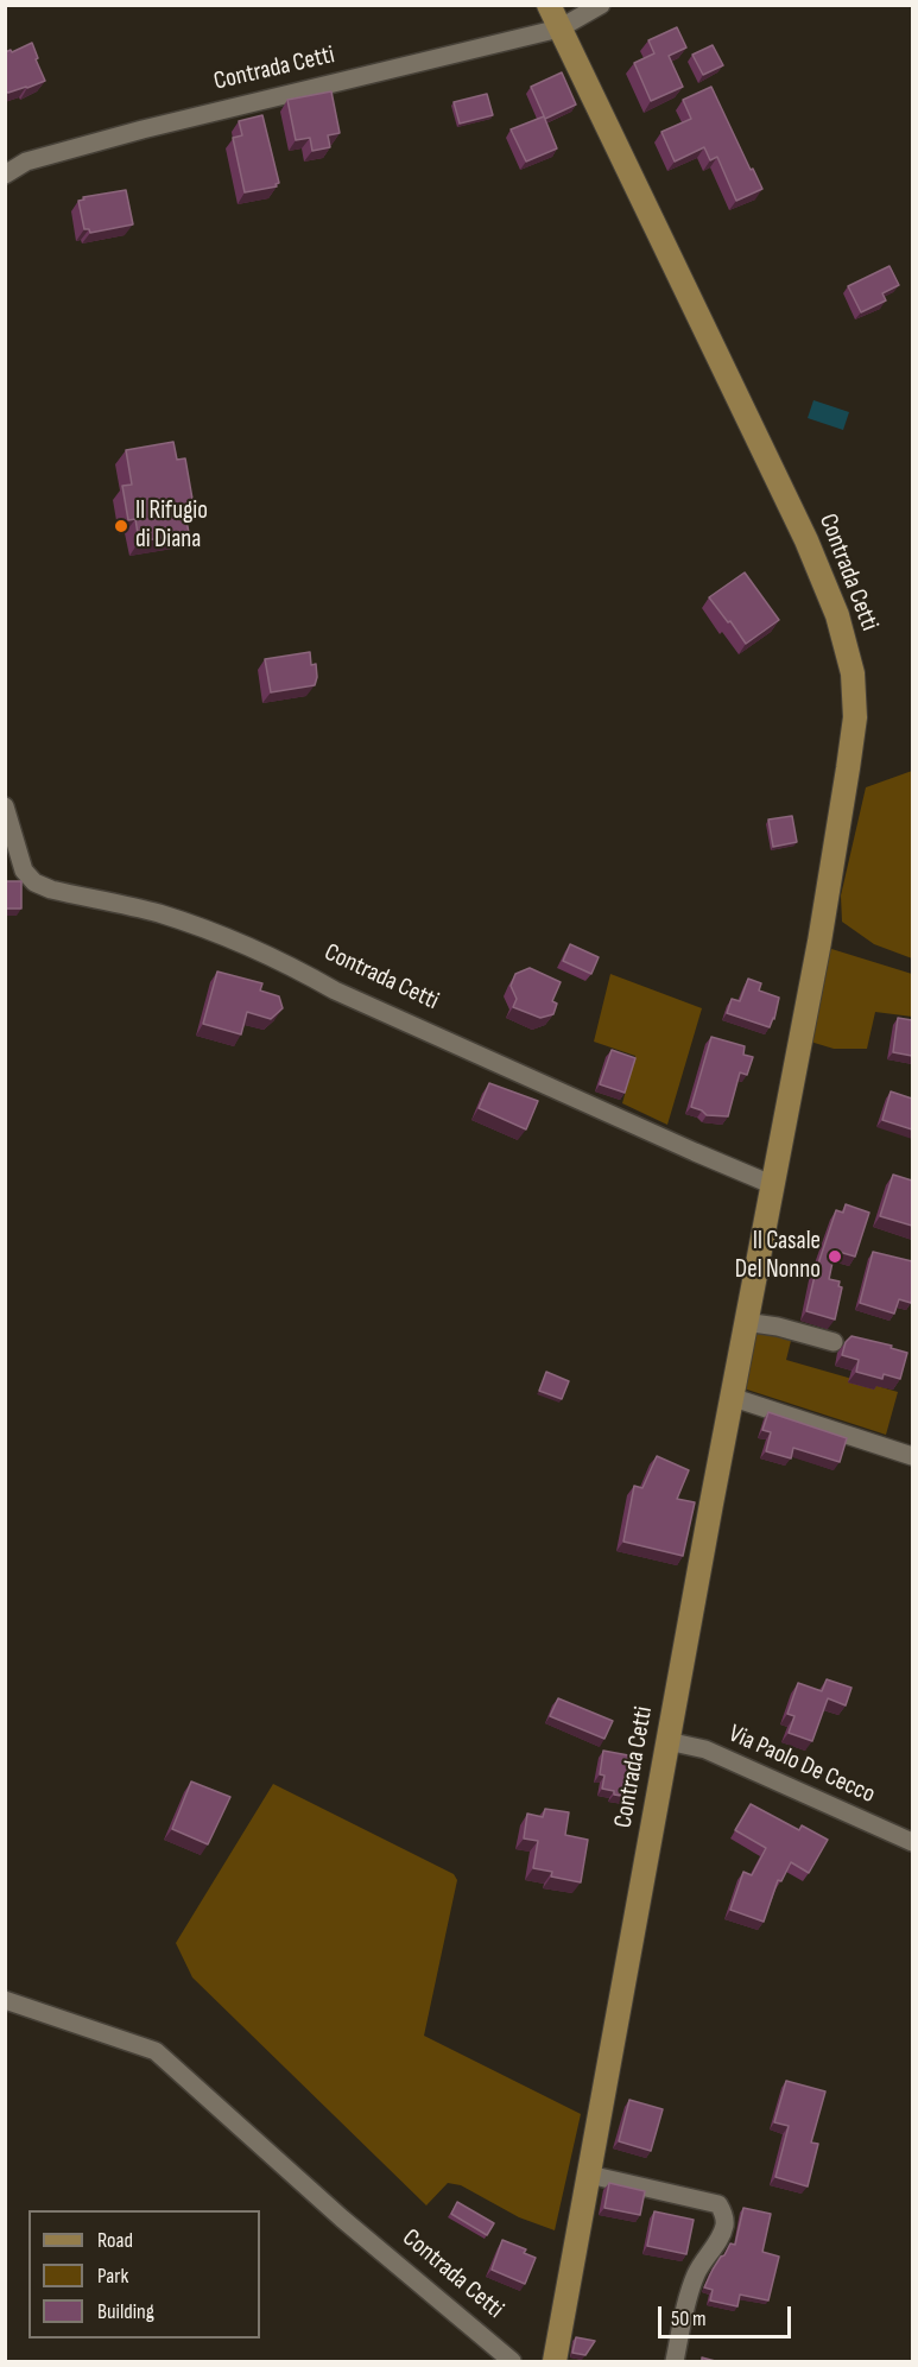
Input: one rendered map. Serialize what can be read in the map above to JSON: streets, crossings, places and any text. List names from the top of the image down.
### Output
{
  "streets": {
    "main road": ["Contrada Cetti"],
    "street": ["Via Paolo De Cecco"]
  },
  "crossings": [
    ["Contrada Cetti", "Via Paolo De Cecco"]
  ],
  "places": ["Il Rifugio di Diana", "Il Casale Del Nonno"],
  "legend": ["Road", "Park", "Building"],
  "scale_bar": "50 m"
}
